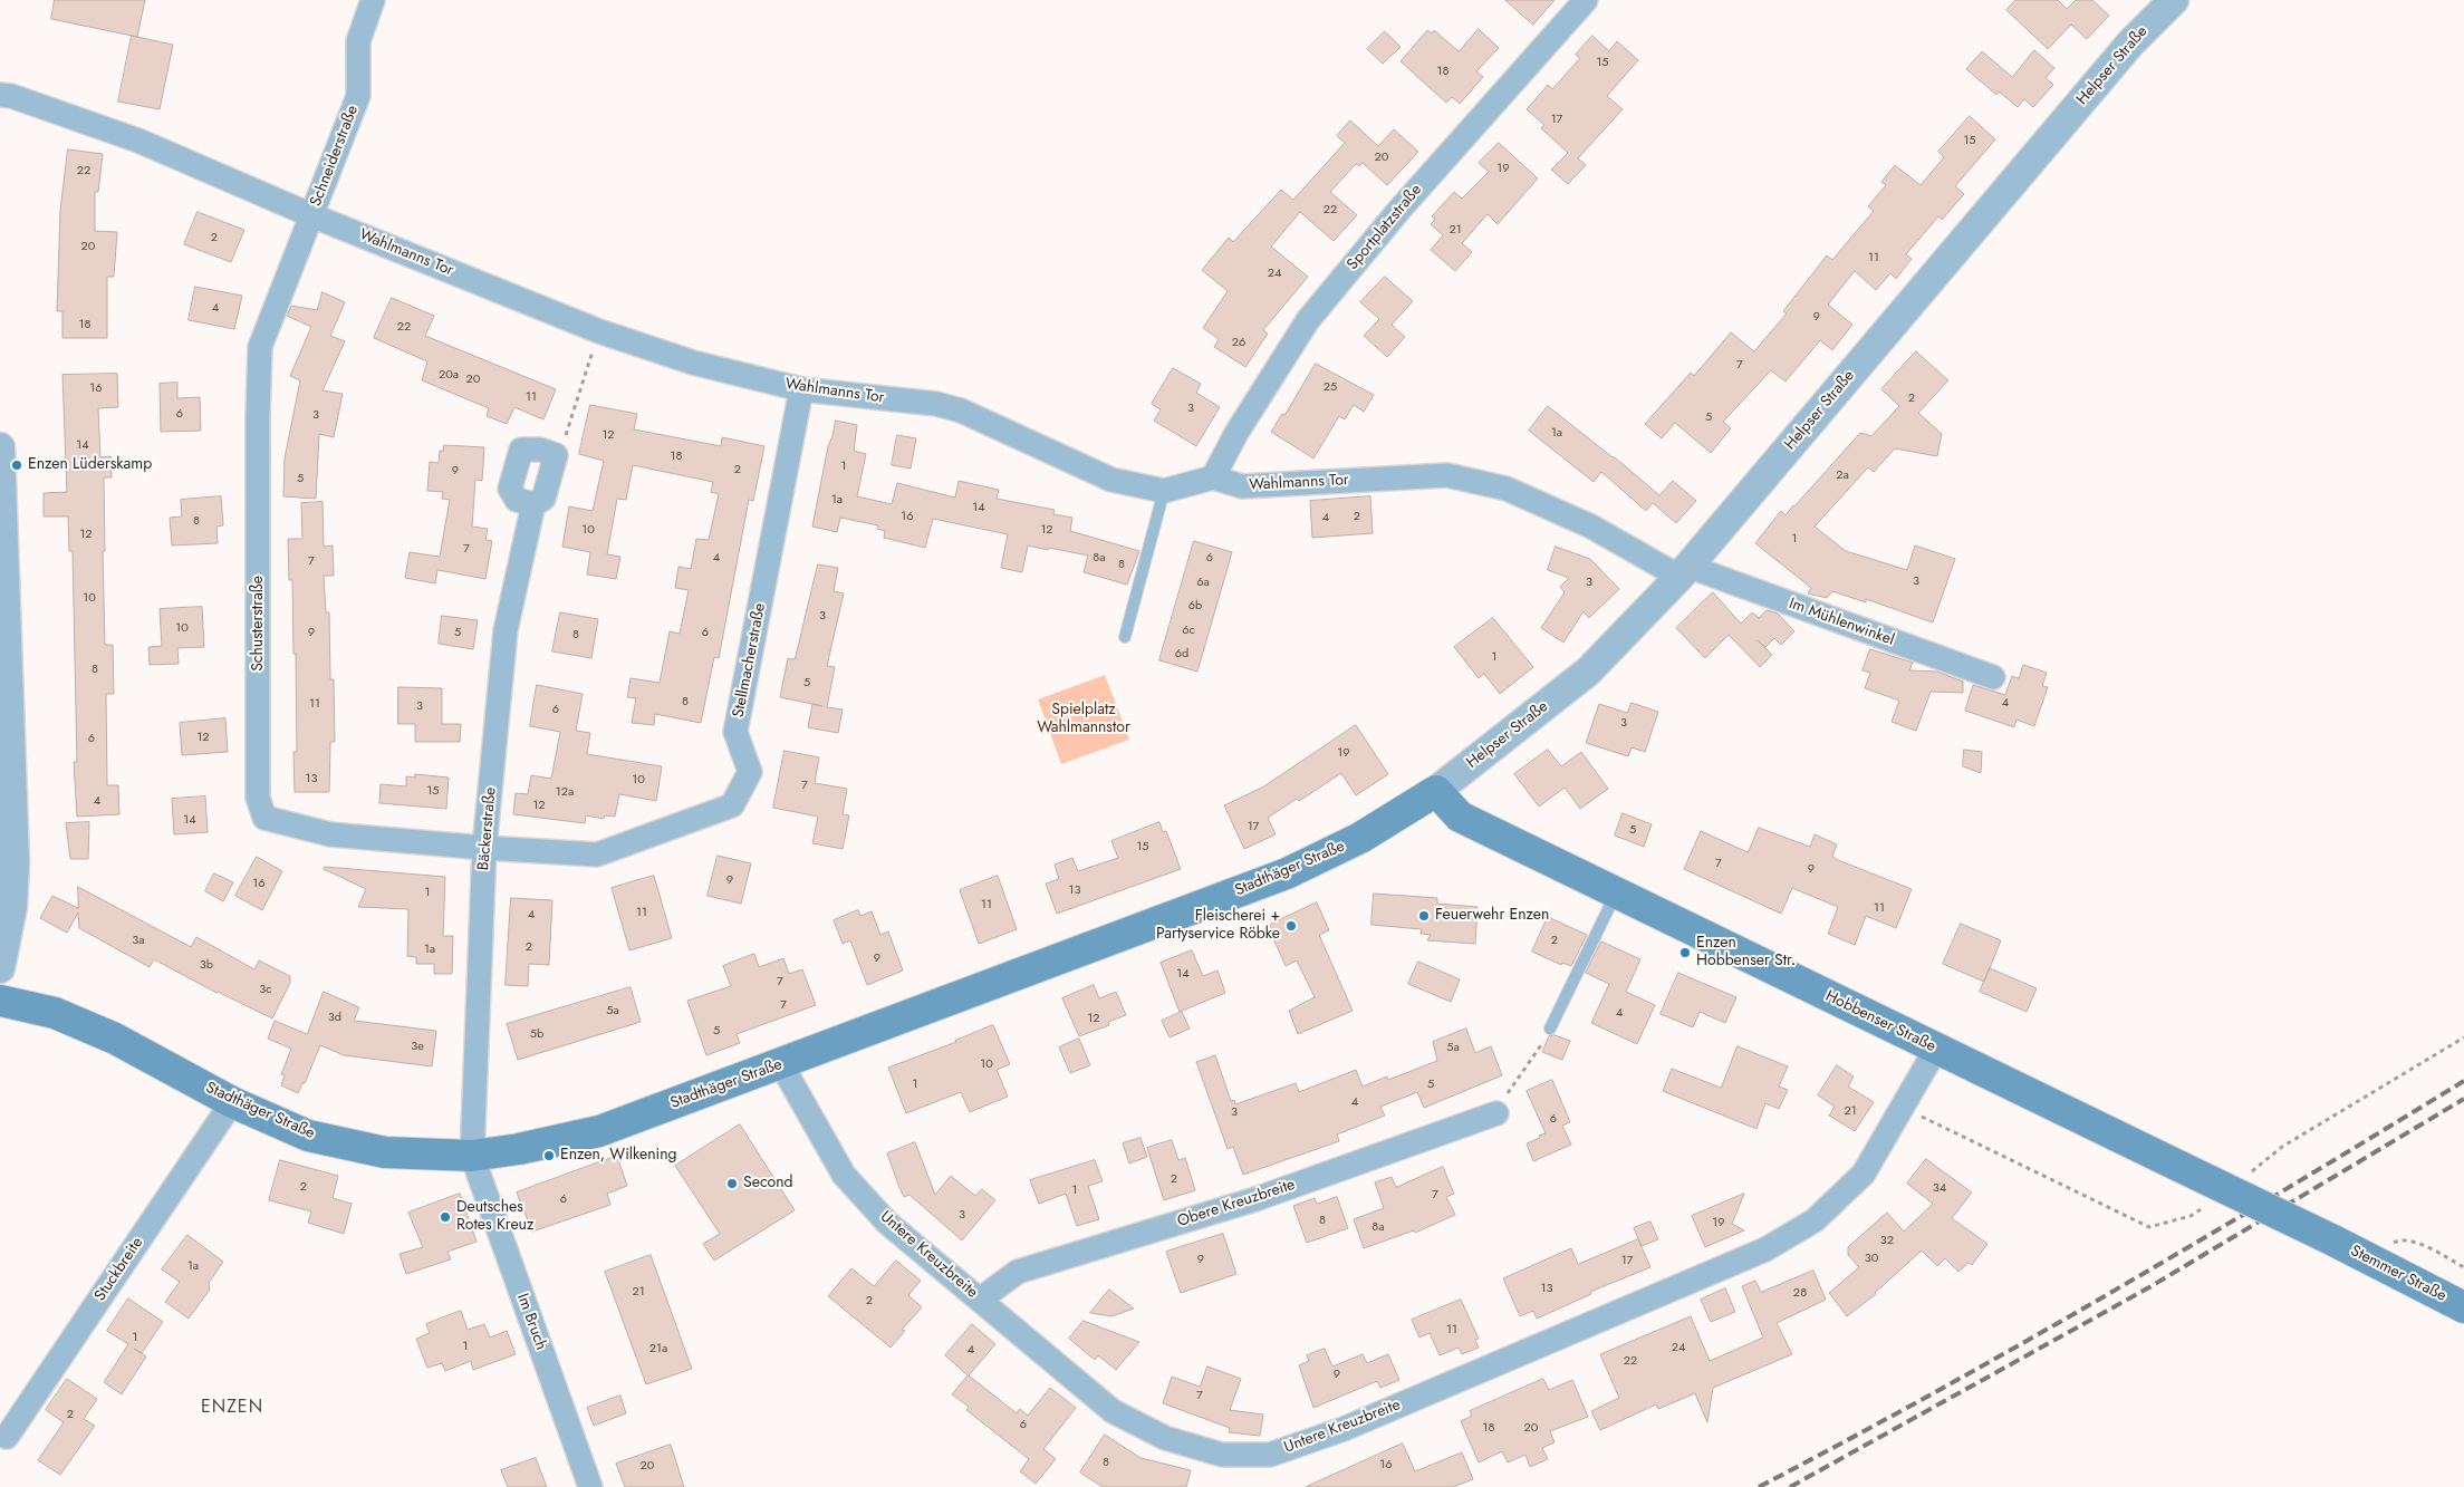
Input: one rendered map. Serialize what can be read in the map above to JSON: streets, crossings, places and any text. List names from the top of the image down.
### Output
{
  "streets": {
    "main road": ["Stadthäger Straße", "Hobbenser Straße", "Stemmer Straße"],
    "street": [
      "Helpser Straße",
      "Schneiderstraße",
      "Sportplatzstraße",
      "Wahlmanns Tor",
      "Im Mühlenwinkel",
      "Schusterstraße",
      "Stellmacherstraße",
      "Bäckerstraße",
      "Obere Kreuzbreite",
      "Untere Kreuzbreite",
      "Stuckbreite",
      "Im Bruch"
    ]
  },
  "crossings": [
    ["Helpser Straße", "Wahlmanns Tor"],
    ["Helpser Straße", "Im Mühlenwinkel"],
    ["Helpser Straße", "Stadthäger Straße"],
    ["Helpser Straße", "Hobbenser Straße"],
    ["Schneiderstraße", "Wahlmanns Tor"],
    ["Schneiderstraße", "Schusterstraße"],
    ["Sportplatzstraße", "Wahlmanns Tor"],
    ["Wahlmanns Tor", "Im Mühlenwinkel"],
    ["Wahlmanns Tor", "Schusterstraße"],
    ["Wahlmanns Tor", "Stellmacherstraße"],
    ["Schusterstraße", "Stellmacherstraße"],
    ["Schusterstraße", "Bäckerstraße"],
    ["Stellmacherstraße", "Bäckerstraße"],
    ["Bäckerstraße", "Stadthäger Straße"],
    ["Bäckerstraße", "Im Bruch"],
    ["Stadthäger Straße", "Hobbenser Straße"],
    ["Stadthäger Straße", "Untere Kreuzbreite"],
    ["Stadthäger Straße", "Stuckbreite"],
    ["Stadthäger Straße", "Im Bruch"],
    ["Hobbenser Straße", "Untere Kreuzbreite"],
    ["Hobbenser Straße", "Stemmer Straße"],
    ["Obere Kreuzbreite", "Untere Kreuzbreite"]
  ],
  "districts": ["ENZEN"],
  "parks": ["Spielplatz Wahlmannstor"],
  "places": [
    "Enzen Lüderskamp",
    "Feuerwehr Enzen",
    "Fleischerei + Partyservice Röbke",
    "Enzen Hobbenser Str.",
    "Enzen, Wilkening",
    "Second",
    "Deutsches Rotes Kreuz"
  ],
  "house_numbers": [
    "15",
    "18",
    "17",
    "15",
    "20",
    "19",
    "22",
    "22",
    "21",
    "2",
    "20",
    "11",
    "24",
    "4",
    "9",
    "18",
    "22",
    "26",
    "7",
    "20a",
    "20",
    "25",
    "16",
    "11",
    "2",
    "3",
    "6",
    "3",
    "5",
    "1a",
    "12",
    "14",
    "18",
    "1",
    "2",
    "9",
    "2a",
    "5",
    "1a",
    "14",
    "16",
    "2",
    "4",
    "8",
    "10",
    "12",
    "12",
    "1",
    "7",
    "4",
    "8a",
    "6",
    "7",
    "8",
    "3",
    "6a",
    "3",
    "10",
    "6b",
    "3",
    "10",
    "6c",
    "9",
    "5",
    "6",
    "8",
    "6d",
    "1",
    "8",
    "5",
    "8",
    "4",
    "11",
    "3",
    "6",
    "3",
    "12",
    "6",
    "19",
    "13",
    "10",
    "7",
    "15",
    "12a",
    "4",
    "12",
    "14",
    "17",
    "5",
    "15",
    "7",
    "9",
    "9",
    "16",
    "13",
    "1",
    "11",
    "11",
    "11",
    "4",
    "3a",
    "2",
    "2",
    "1a",
    "9",
    "3b",
    "14",
    "7",
    "3c",
    "7",
    "5a",
    "4",
    "3d",
    "12",
    "5",
    "5b",
    "3e",
    "5a",
    "10",
    "1",
    "5",
    "4",
    "21",
    "3",
    "6",
    "2",
    "2",
    "34",
    "1",
    "7",
    "6",
    "3",
    "8",
    "19",
    "8a",
    "32",
    "30",
    "9",
    "17",
    "1a",
    "13",
    "21",
    "28",
    "2",
    "11",
    "1",
    "1",
    "24",
    "21a",
    "4",
    "22",
    "9",
    "7",
    "2",
    "6",
    "18",
    "20",
    "8",
    "16",
    "20"
  ]
}
